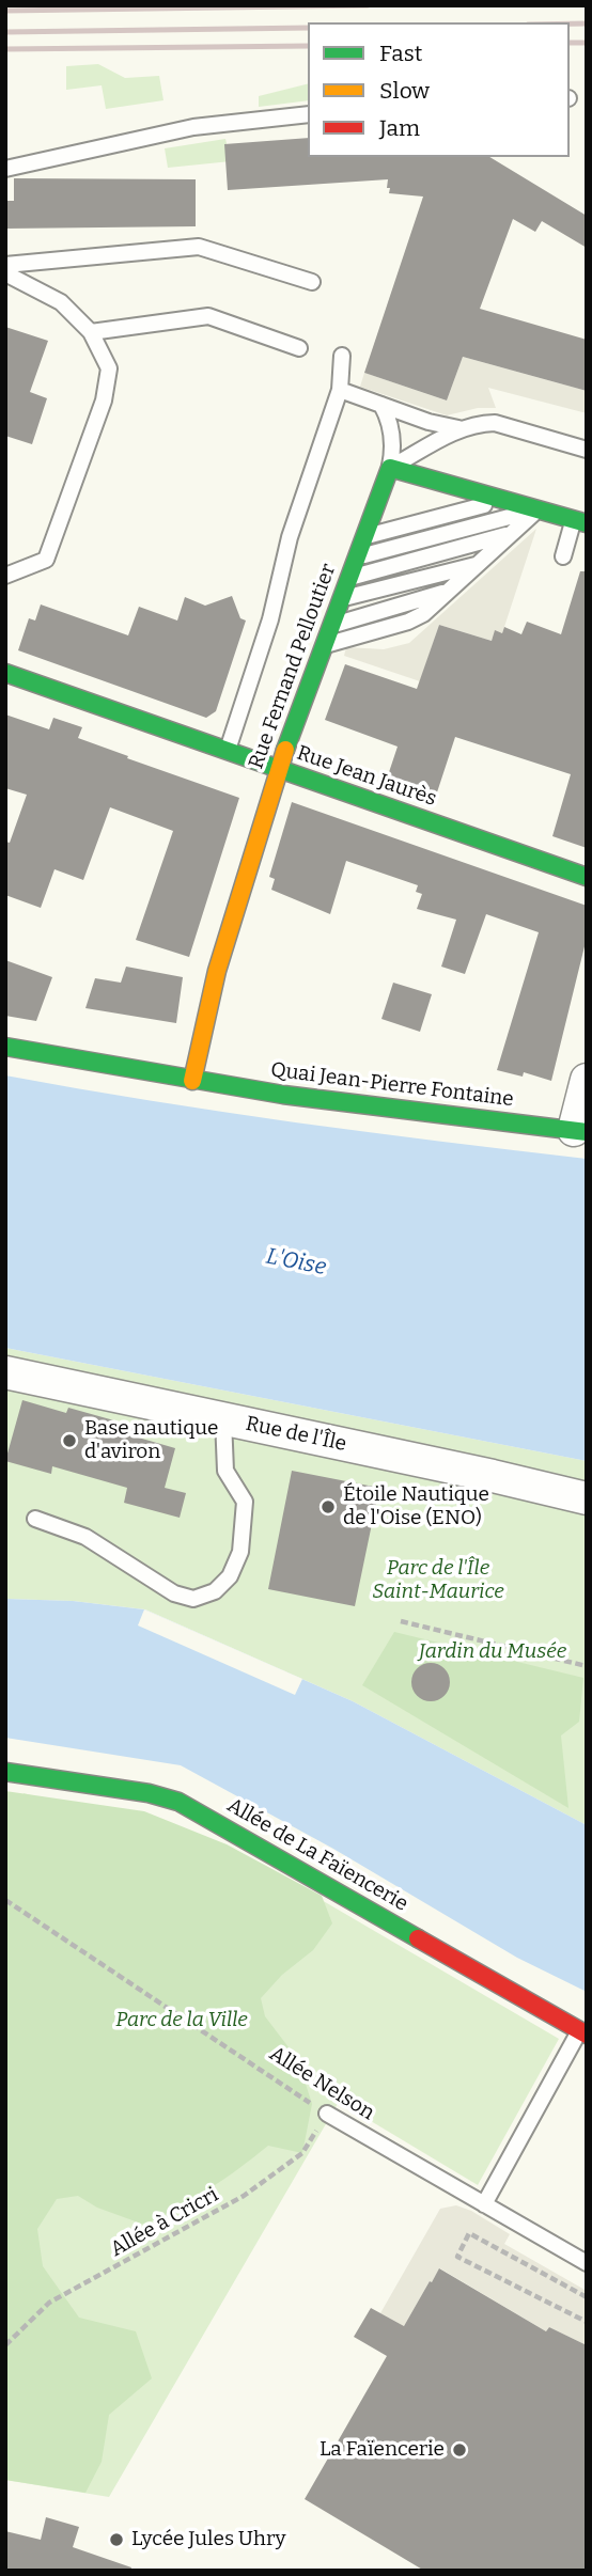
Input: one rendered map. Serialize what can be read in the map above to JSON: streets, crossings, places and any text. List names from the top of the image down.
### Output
{
  "streets": {
    "street": [
      "Rue Fernand Pelloutier",
      "Rue Jean Jaurès",
      "Quai Jean-Pierre Fontaine",
      "Rue de l'Île",
      "Allée de La Faïencerie"
    ],
    "lane": ["Allée Nelson"],
    "path": ["Allée à Cricri"]
  },
  "crossings": [
    ["Rue Fernand Pelloutier", "Rue Jean Jaurès"],
    ["Rue Fernand Pelloutier", "Quai Jean-Pierre Fontaine"],
    ["Allée Nelson", "Allée à Cricri"]
  ],
  "water": ["L'Oise"],
  "parks": ["Parc de l'Île Saint-Maurice", "Jardin du Musée", "Parc de la Ville"],
  "places": [
    "Base nautique d'aviron",
    "Étoile Nautique de l'Oise (ENO)",
    "La Faïencerie",
    "Lycée Jules Uhry"
  ],
  "legend": ["Fast", "Slow", "Jam"]
}
